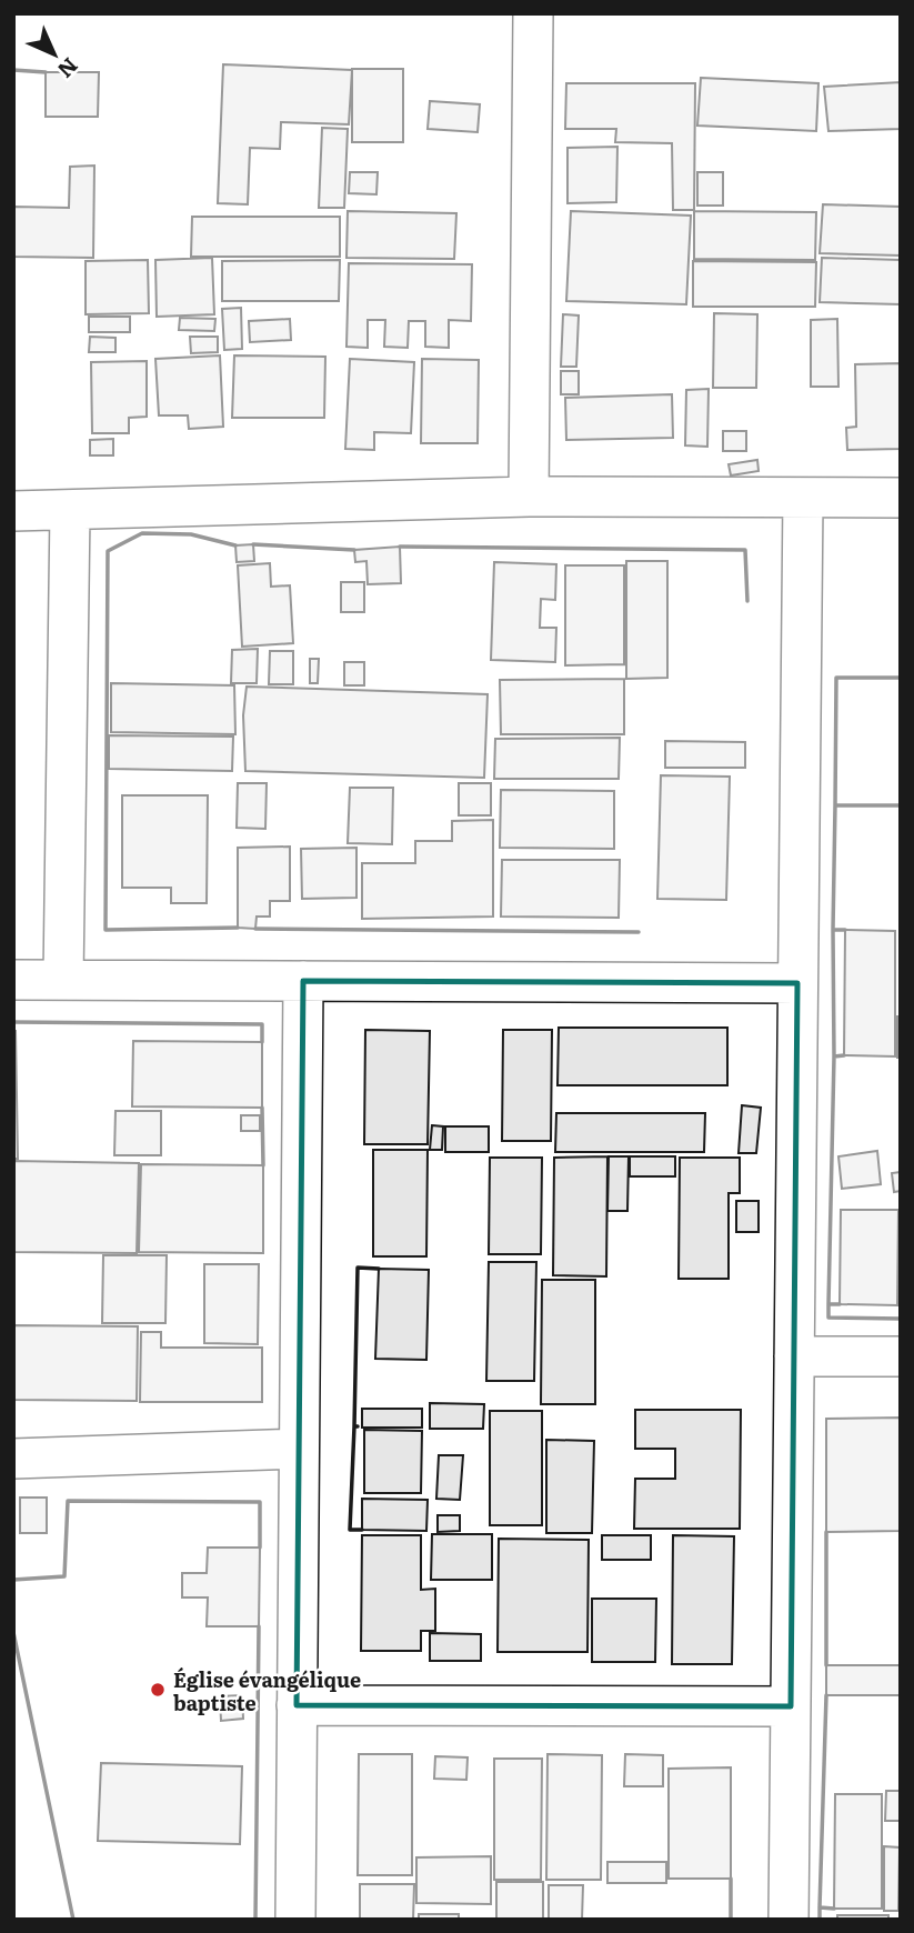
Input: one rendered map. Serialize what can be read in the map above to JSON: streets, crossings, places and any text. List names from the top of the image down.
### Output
{
  "places": ["Église évangélique baptiste"],
  "north": "bottom right"
}
